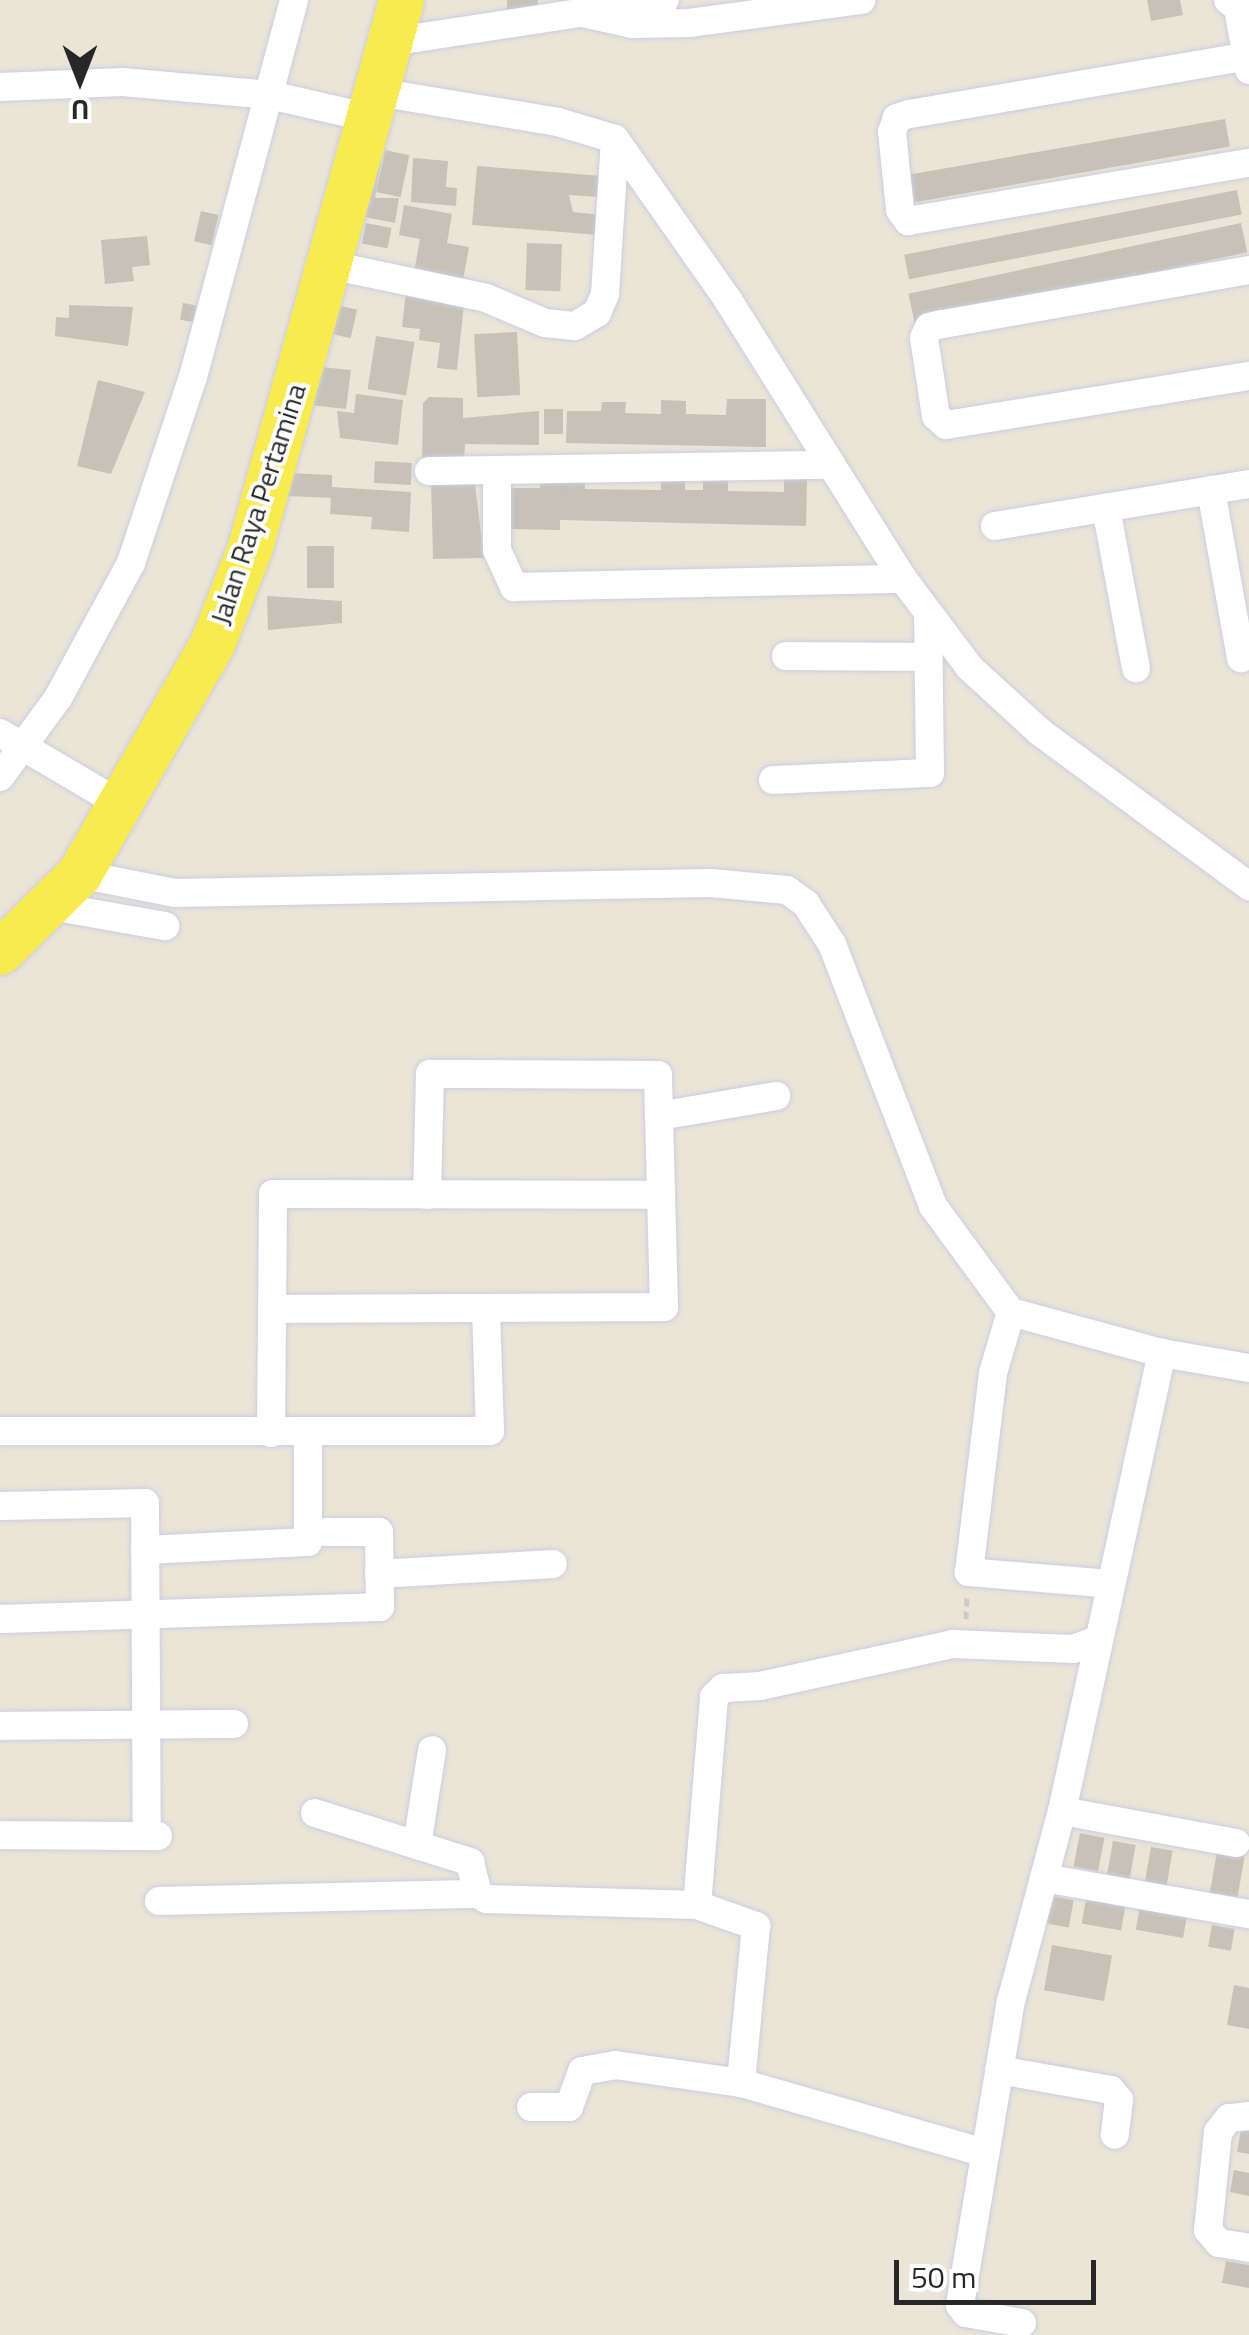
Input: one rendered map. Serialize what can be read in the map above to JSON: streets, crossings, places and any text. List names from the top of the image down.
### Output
{
  "streets": {
    "main road": ["Jalan Raya Pertamina"]
  },
  "scale_bar": "50 m",
  "north": "bottom"
}
